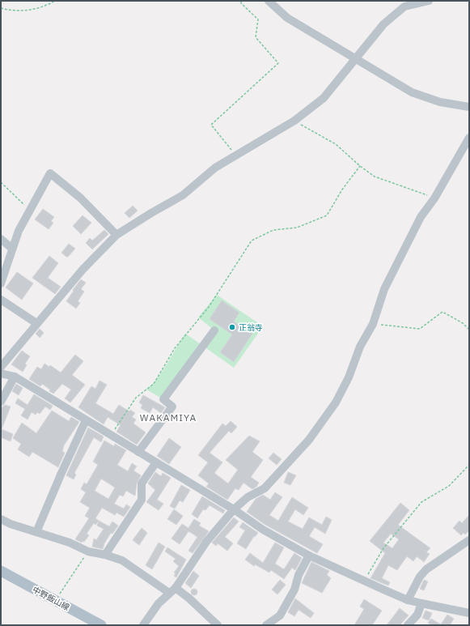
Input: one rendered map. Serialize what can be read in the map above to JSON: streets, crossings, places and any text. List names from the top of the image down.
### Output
{
  "streets": {
    "main road": ["中野飯山線"]
  },
  "districts": ["WAKAMIYA"],
  "places": ["正翁寺"]
}
